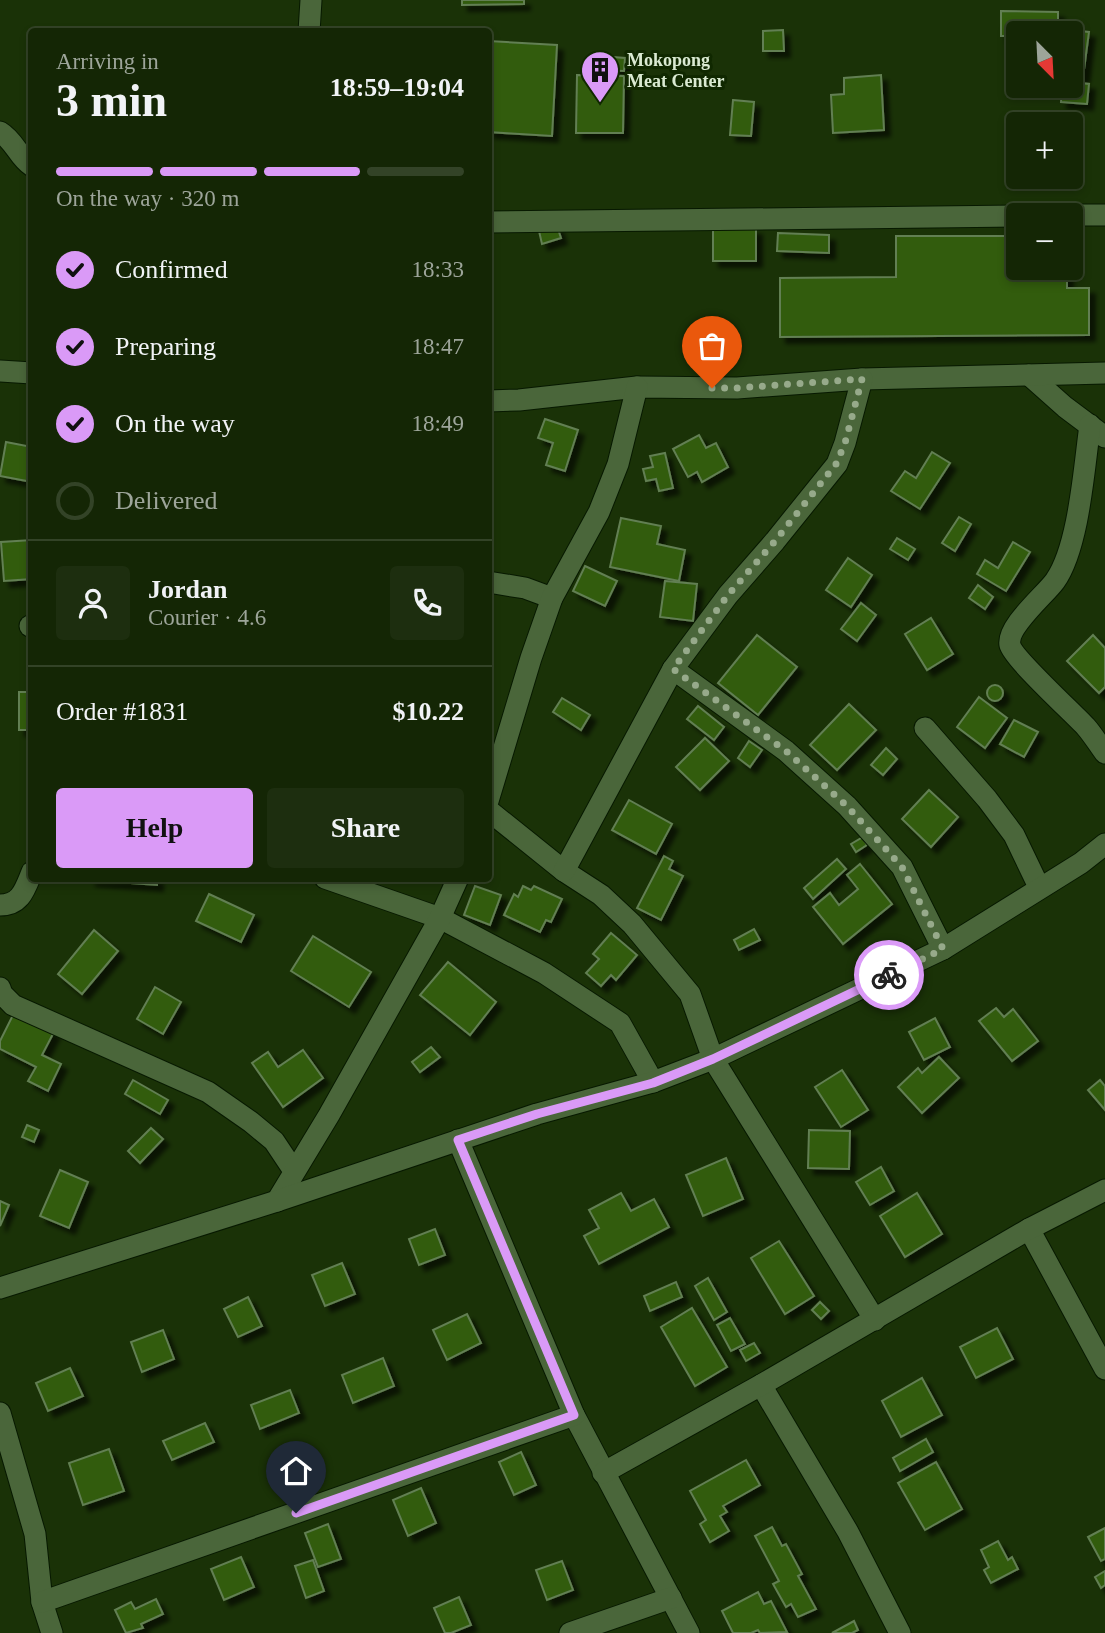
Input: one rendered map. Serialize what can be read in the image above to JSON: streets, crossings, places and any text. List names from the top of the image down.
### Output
{
  "places": {
    "building": ["Mokopong Meat Center"]
  },
  "north": "bottom right",
  "page": {
    "map_buttons": ["+", "−"],
    "heading": ["3 min", "Arriving in", "18:59–19:04"],
    "panel": [
      "Jordan",
      "Courier · 4.6",
      "Order #1831",
      "$10.22"
    ],
    "bar": "On the way · 320 m",
    "list": [
      ["Confirmed", "18:33"],
      ["Preparing", "18:47"],
      ["On the way", "18:49"],
      "Delivered"
    ],
    "buttons": ["Help", "Share"]
  }
}
